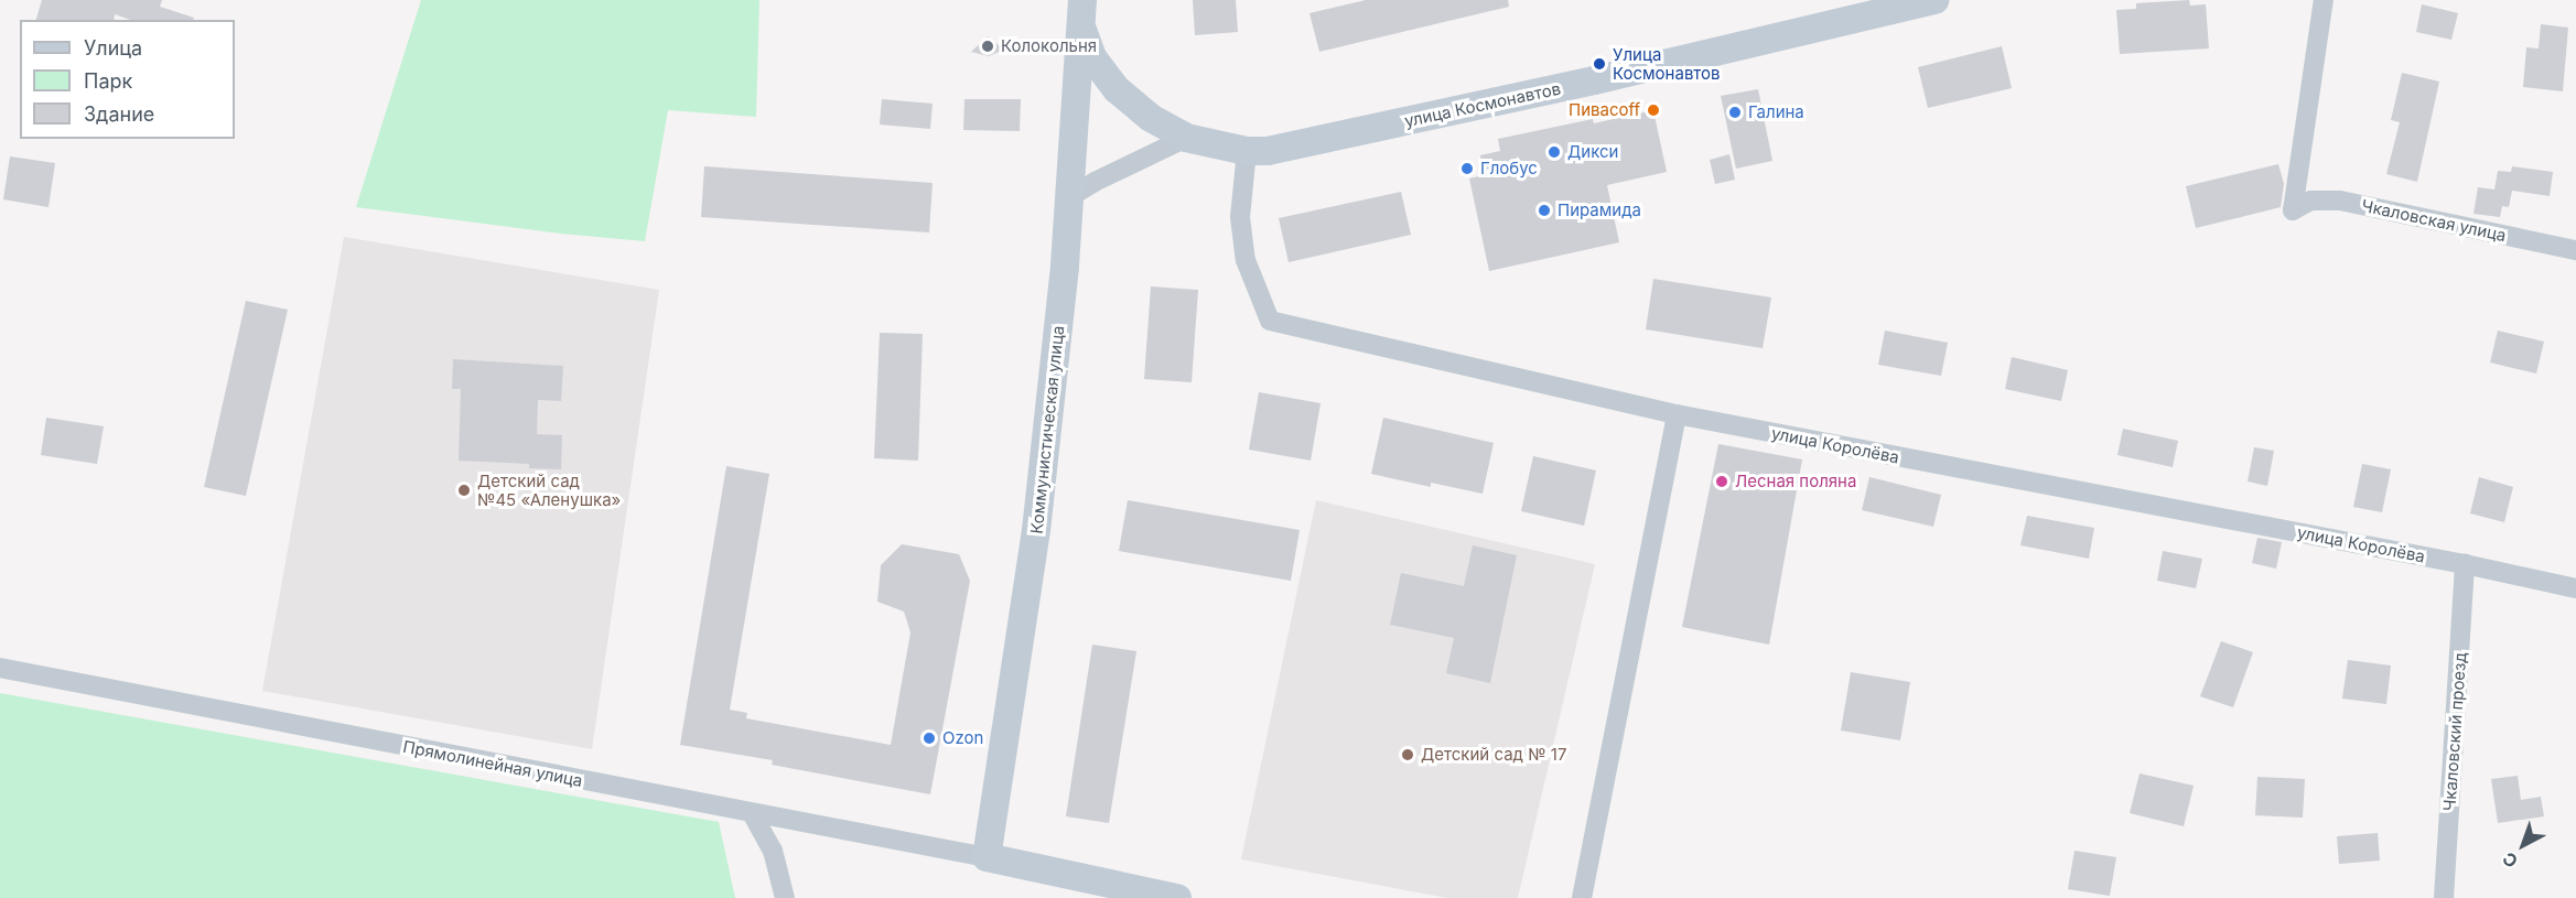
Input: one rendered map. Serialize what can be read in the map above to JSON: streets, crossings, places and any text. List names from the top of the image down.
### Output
{
  "streets": {
    "street": [
      "улица Космонавтов",
      "Чкаловская улица",
      "Коммунистическая улица",
      "улица Королёва",
      "Чкаловский проезд",
      "Прямолинейная улица"
    ]
  },
  "crossings": [
    ["улица Космонавтов", "Коммунистическая улица"],
    ["улица Космонавтов", "улица Королёва"],
    ["Коммунистическая улица", "Прямолинейная улица"],
    ["улица Королёва", "Чкаловский проезд"]
  ],
  "places": [
    "Колокольня",
    "Улица Космонавтов",
    "Пивасоff",
    "Галина",
    "Дикси",
    "Глобус",
    "Пирамида",
    "Лесная поляна",
    "Детский сад №45 «Аленушка»",
    "Ozon",
    "Детский сад № 17"
  ],
  "legend": ["Улица", "Парк", "Здание"],
  "north": "bottom left"
}
